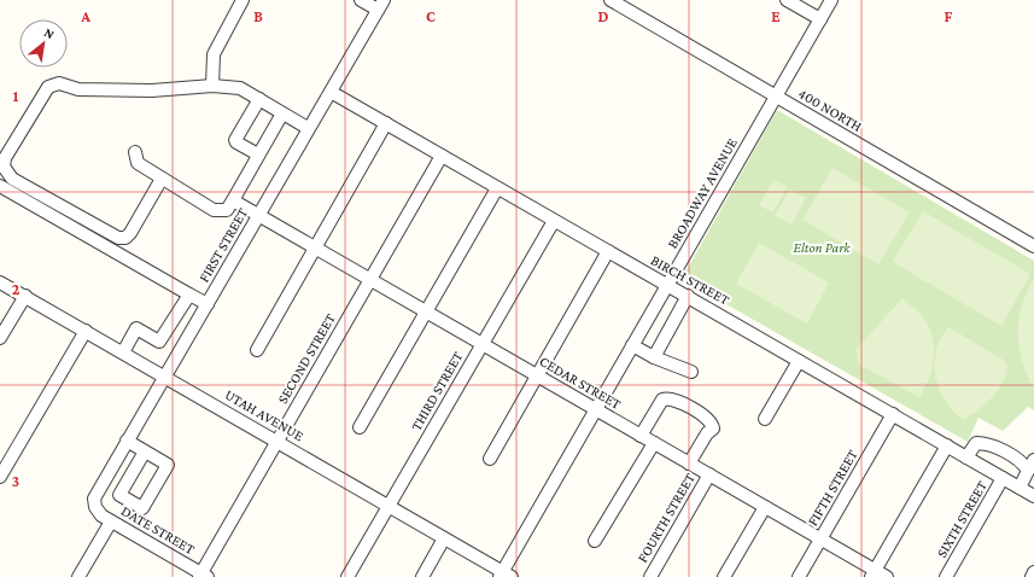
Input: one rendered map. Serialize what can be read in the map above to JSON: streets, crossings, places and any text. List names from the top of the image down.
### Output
{
  "streets": {
    "street": [
      "400 NORTH",
      "BROADWAY AVENUE",
      "FIRST STREET",
      "BIRCH STREET",
      "SECOND STREET",
      "CEDAR STREET",
      "THIRD STREET",
      "UTAH AVENUE",
      "FIFTH STREET",
      "FOURTH STREET",
      "SIXTH STREET",
      "DATE STREET"
    ]
  },
  "crossings": [
    ["400 NORTH", "BROADWAY AVENUE"],
    ["BROADWAY AVENUE", "BIRCH STREET"],
    ["BROADWAY AVENUE", "CEDAR STREET"],
    ["BROADWAY AVENUE", "UTAH AVENUE"],
    ["FIRST STREET", "BIRCH STREET"],
    ["FIRST STREET", "CEDAR STREET"],
    ["FIRST STREET", "UTAH AVENUE"],
    ["FIRST STREET", "DATE STREET"],
    ["BIRCH STREET", "SECOND STREET"],
    ["BIRCH STREET", "THIRD STREET"],
    ["BIRCH STREET", "FIFTH STREET"],
    ["BIRCH STREET", "SIXTH STREET"],
    ["SECOND STREET", "CEDAR STREET"],
    ["SECOND STREET", "UTAH AVENUE"],
    ["SECOND STREET", "DATE STREET"],
    ["CEDAR STREET", "THIRD STREET"],
    ["CEDAR STREET", "FIFTH STREET"],
    ["CEDAR STREET", "FOURTH STREET"],
    ["THIRD STREET", "UTAH AVENUE"]
  ],
  "parks": ["Elton Park"],
  "north": "top right",
  "grid": {
    "columns": [
      "A",
      "B",
      "C",
      "D",
      "E",
      "F"
    ],
    "rows": ["1", "2", "3"]
  }
}
